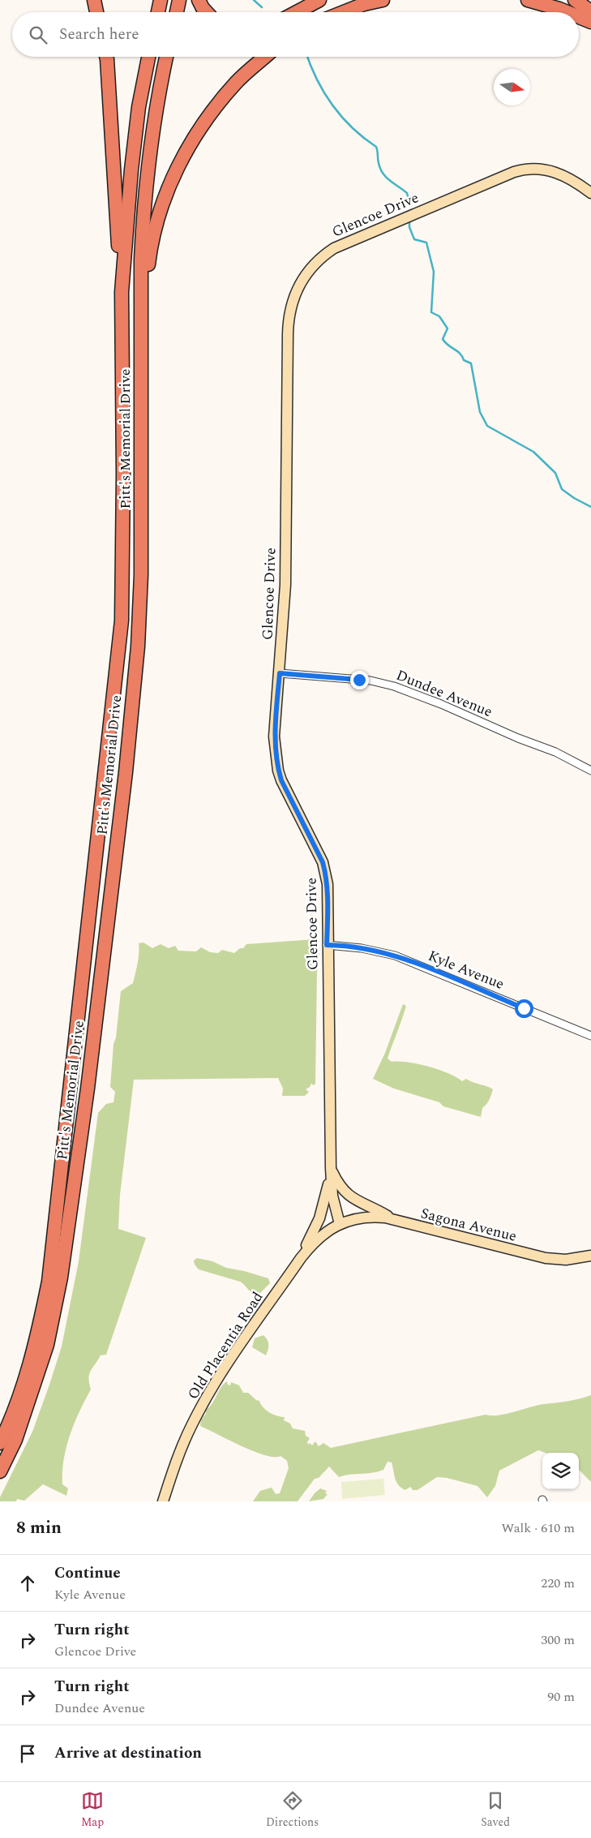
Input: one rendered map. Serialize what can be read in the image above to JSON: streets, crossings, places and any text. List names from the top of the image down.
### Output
{
  "streets": {
    "highway": ["Pitt's Memorial Drive"],
    "street": [
      "Glencoe Drive",
      "Dundee Avenue",
      "Kyle Avenue",
      "Sagona Avenue",
      "Old Placentia Road"
    ]
  },
  "crossings": [
    ["Glencoe Drive", "Dundee Avenue"],
    ["Glencoe Drive", "Kyle Avenue"],
    ["Glencoe Drive", "Sagona Avenue"],
    ["Glencoe Drive", "Old Placentia Road"],
    ["Sagona Avenue", "Old Placentia Road"]
  ],
  "north": "right",
  "page": {
    "search": "Search here",
    "heading": ["8 min", "Walk · 610 m"],
    "list": [
      ["Continue", "Kyle Avenue", "220 m"],
      ["Turn right", "Glencoe Drive", "300 m"],
      ["Turn right", "Dundee Avenue", "90 m"],
      "Arrive at destination"
    ],
    "nav": ["Map", "Directions", "Saved"]
  }
}
